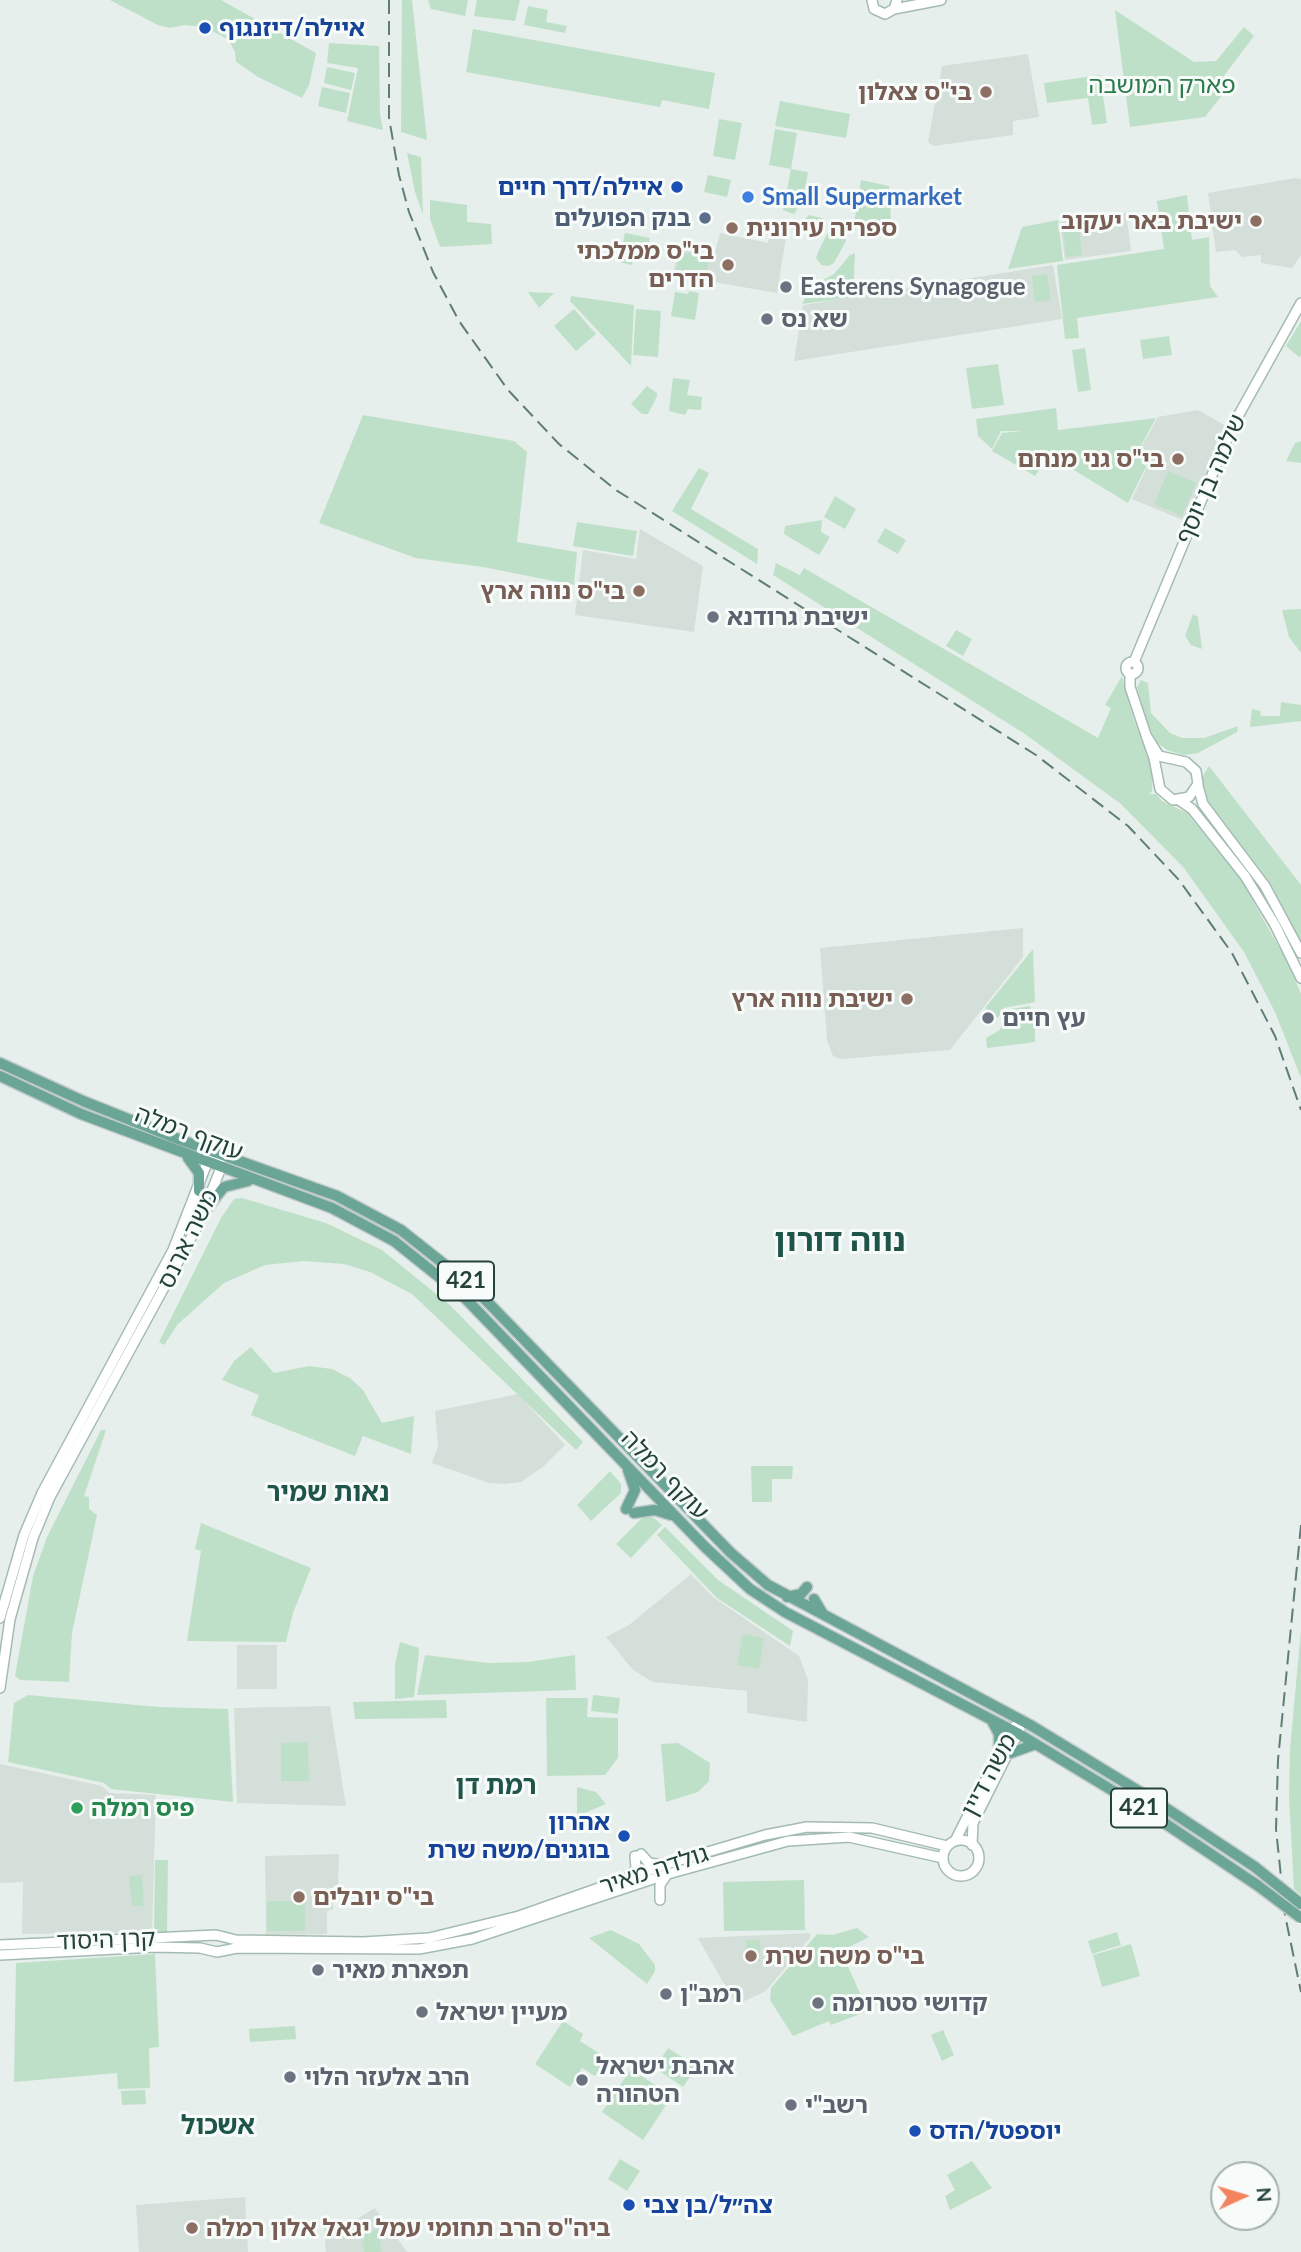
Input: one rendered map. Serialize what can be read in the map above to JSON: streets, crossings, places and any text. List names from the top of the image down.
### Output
{
  "streets": {
    "main road": [
      "שלמה בן יוסף",
      "עוקף רמלה",
      "משה ארנס",
      "421",
      "משה דיין",
      "גולדה מאיר",
      "קרן היסוד"
    ]
  },
  "crossings": [
    ["עוקף רמלה", "משה ארנס"],
    ["עוקף רמלה", "משה דיין"],
    ["משה דיין", "גולדה מאיר"]
  ],
  "districts": [
    "נווה דורון",
    "נאות שמיר",
    "רמת דן",
    "אשכול"
  ],
  "parks": ["פארק המושבה"],
  "places": [
    "איילה/דיזנגוף",
    "בי\"ס צאלון",
    "איילה/דרך חיים",
    "Small Supermarket",
    "בנק הפועלים",
    "ישיבת באר יעקוב",
    "ספריה עירונית",
    "בי\"ס ממלכתי הדרים",
    "Easterens Synagogue",
    "שא נס",
    "בי\"ס גני מנחם",
    "בי\"ס נווה ארץ",
    "ישיבת גרודנא",
    "ישיבת נווה ארץ",
    "עץ חיים",
    "פיס רמלה",
    "אהרון בוגנים/משה שרת",
    "בי\"ס יובלים",
    "בי\"ס משה שרת",
    "תפארת מאיר",
    "רמב\"ן",
    "קדושי סטרומה",
    "מעיין ישראל",
    "הרב אלעזר הלוי",
    "אהבת ישראל הטהורה",
    "רשב\"י",
    "יוספטל/הדס",
    "צה״ל/בן צבי",
    "ביה\"ס הרב תחומי עמל יגאל אלון רמלה"
  ],
  "north": "right"
}
